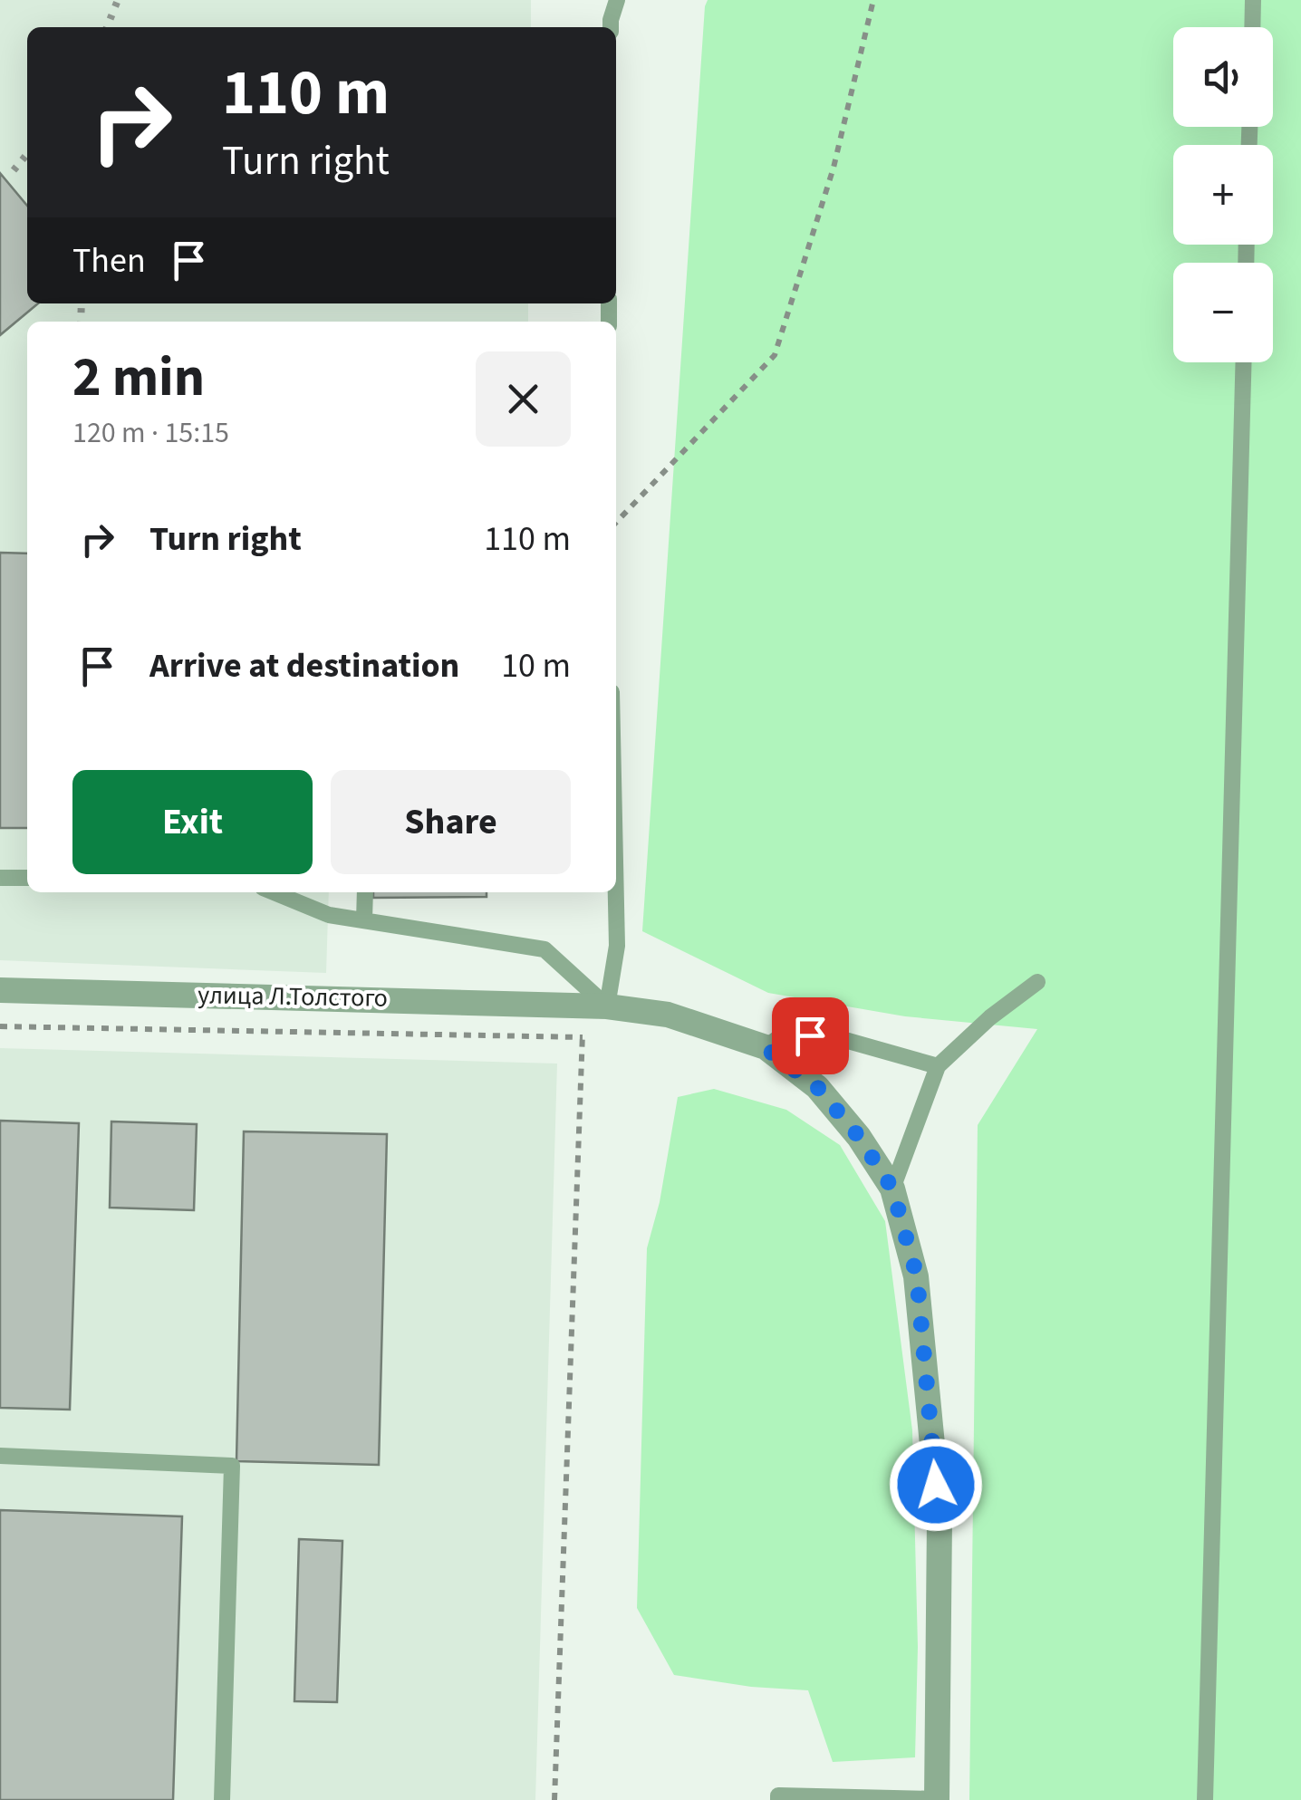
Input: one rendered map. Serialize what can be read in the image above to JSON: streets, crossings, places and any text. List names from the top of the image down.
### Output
{
  "streets": {
    "street": ["улица Л.Толстого"]
  },
  "page": {
    "map_buttons": ["+", "−"],
    "turn": ["110 m", "Turn right"],
    "then": "Then",
    "heading": ["2 min", "120 m · 15:15"],
    "list": [
      {
        "name": "Turn right",
        "value": "110 m"
      },
      {
        "name": "Arrive at destination",
        "value": "10 m"
      }
    ],
    "buttons": ["Exit", "Share"]
  }
}
